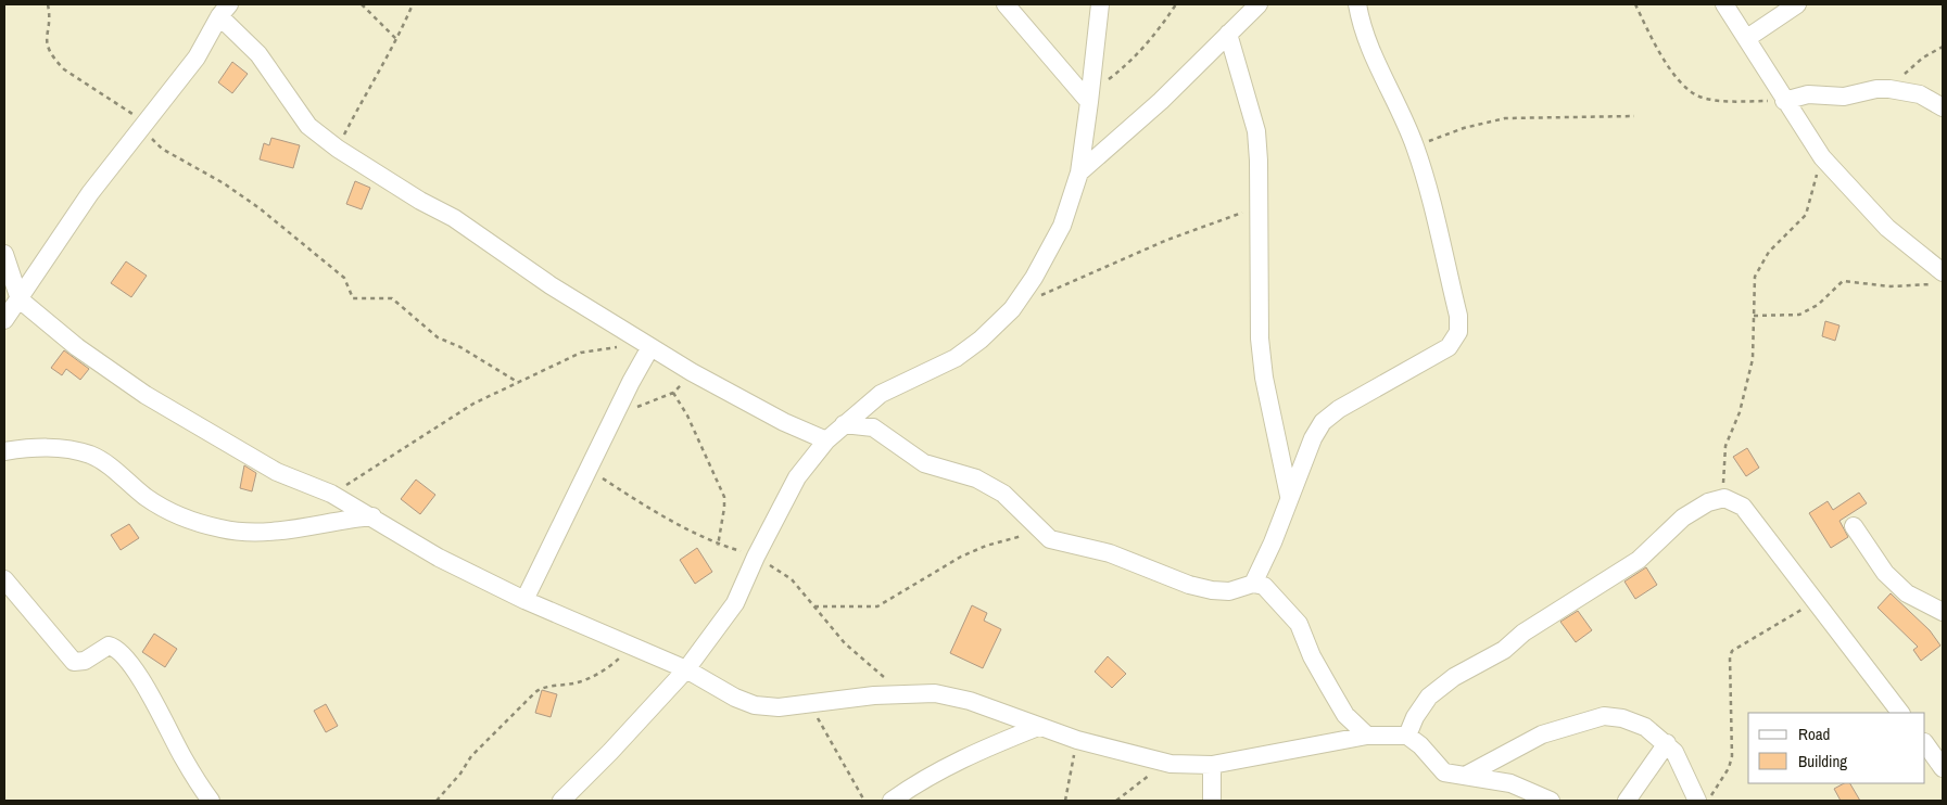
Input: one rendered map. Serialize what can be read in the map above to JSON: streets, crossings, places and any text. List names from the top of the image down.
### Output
{
  "legend": ["Road", "Building"]
}
